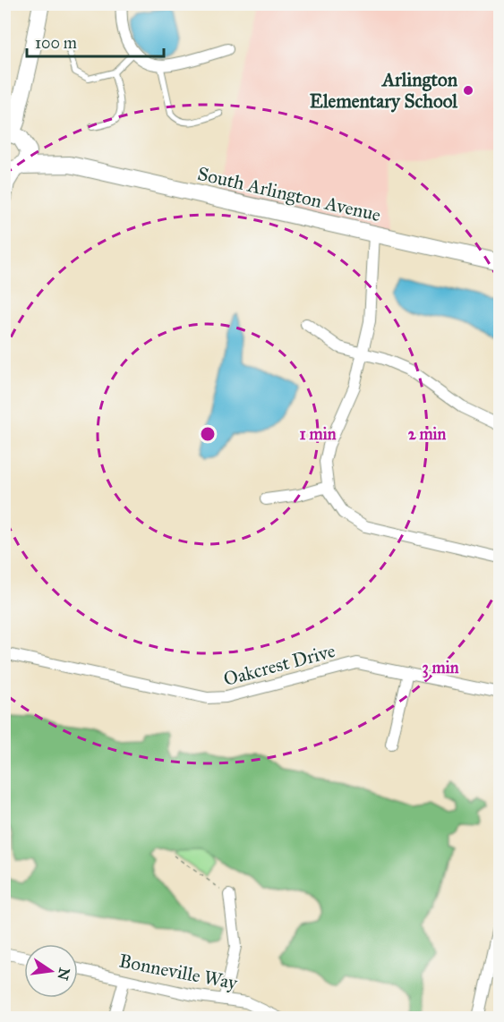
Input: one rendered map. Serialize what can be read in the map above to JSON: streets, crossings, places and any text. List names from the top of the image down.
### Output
{
  "streets": {
    "main road": ["South Arlington Avenue"],
    "street": ["Oakcrest Drive", "Bonneville Way"]
  },
  "places": ["Arlington Elementary School"],
  "scale_bar": "100 m",
  "north": "right",
  "rings": ["1 min", "2 min", "3 min"]
}
